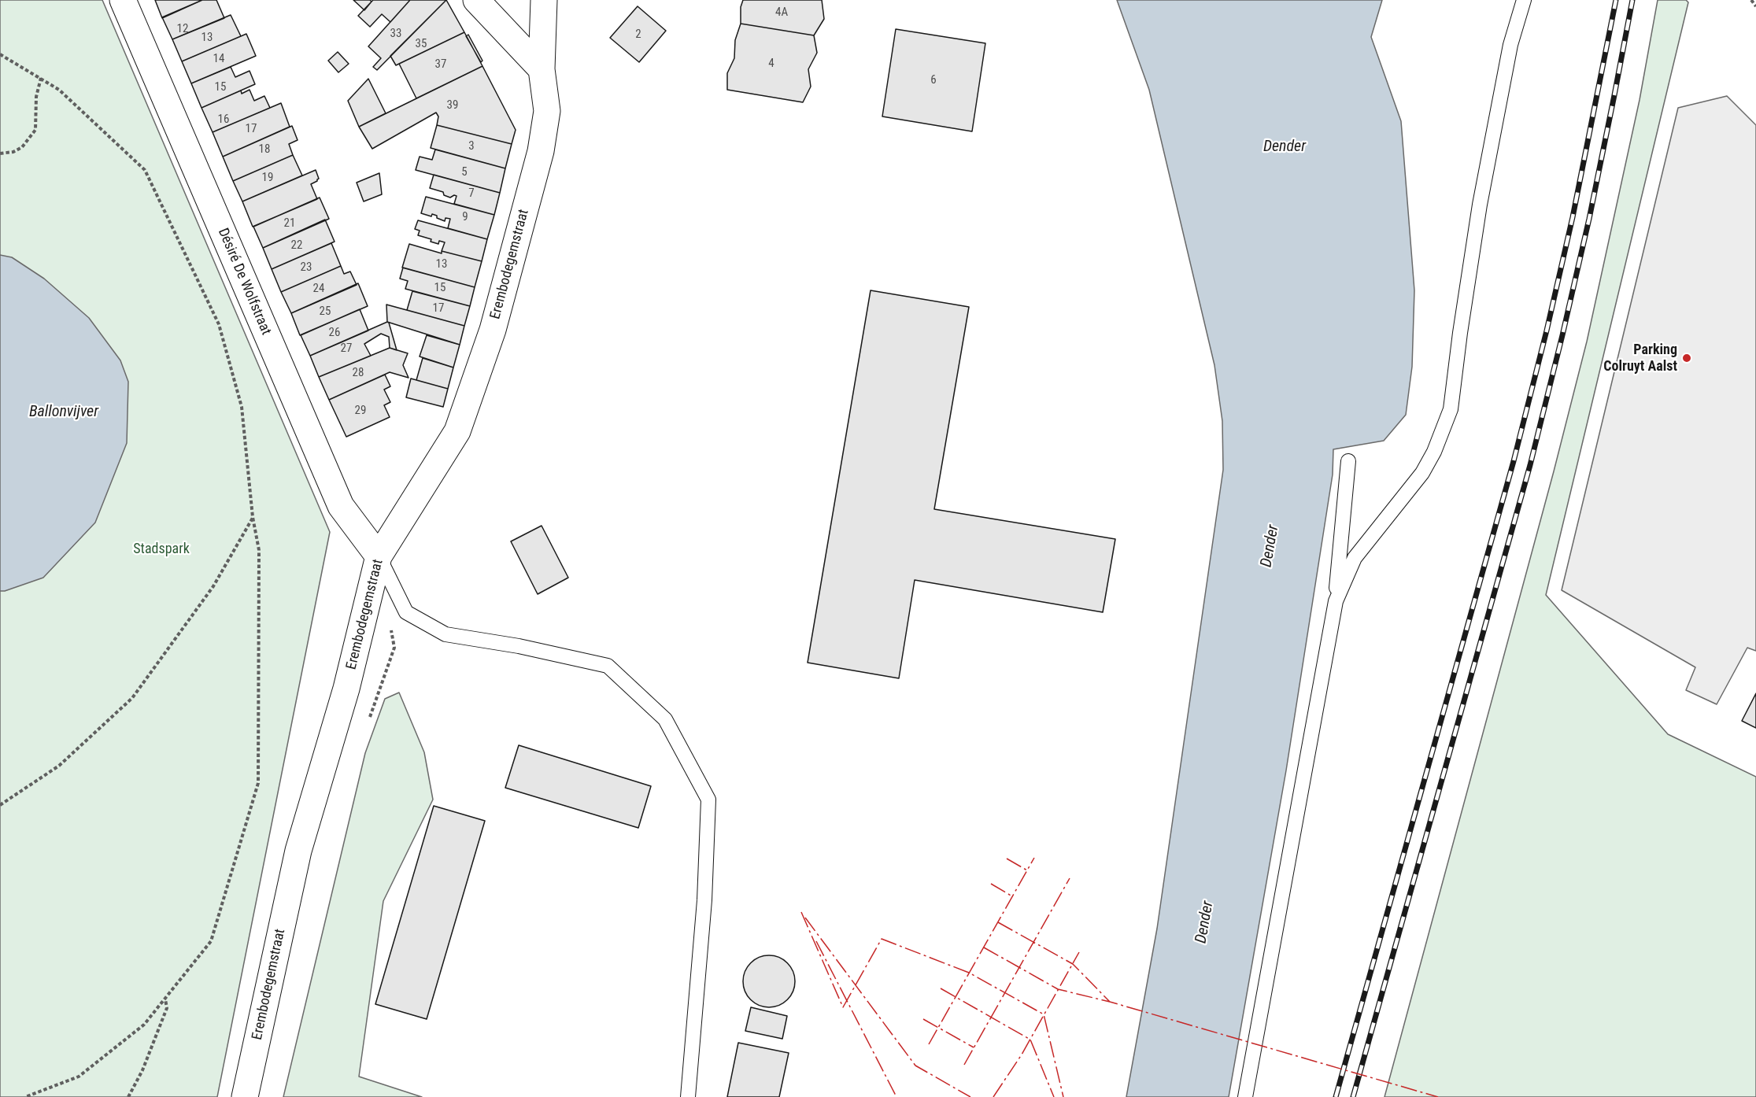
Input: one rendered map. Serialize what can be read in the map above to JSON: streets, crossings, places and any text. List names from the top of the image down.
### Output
{
  "streets": {
    "street": ["Erembodegemstraat", "Désiré De Wolfstraat"]
  },
  "crossings": [
    ["Erembodegemstraat", "Désiré De Wolfstraat"]
  ],
  "water": ["Dender", "Ballonvijver"],
  "parks": ["Stadspark"],
  "places": ["Parking Colruyt Aalst"],
  "house_numbers": [
    "4A",
    "12",
    "33",
    "2",
    "13",
    "35",
    "14",
    "4",
    "37",
    "6",
    "15",
    "39",
    "16",
    "17",
    "3",
    "18",
    "5",
    "19",
    "7",
    "9",
    "21",
    "22",
    "13",
    "23",
    "15",
    "24",
    "17",
    "25",
    "26",
    "27",
    "28",
    "29"
  ]
}
